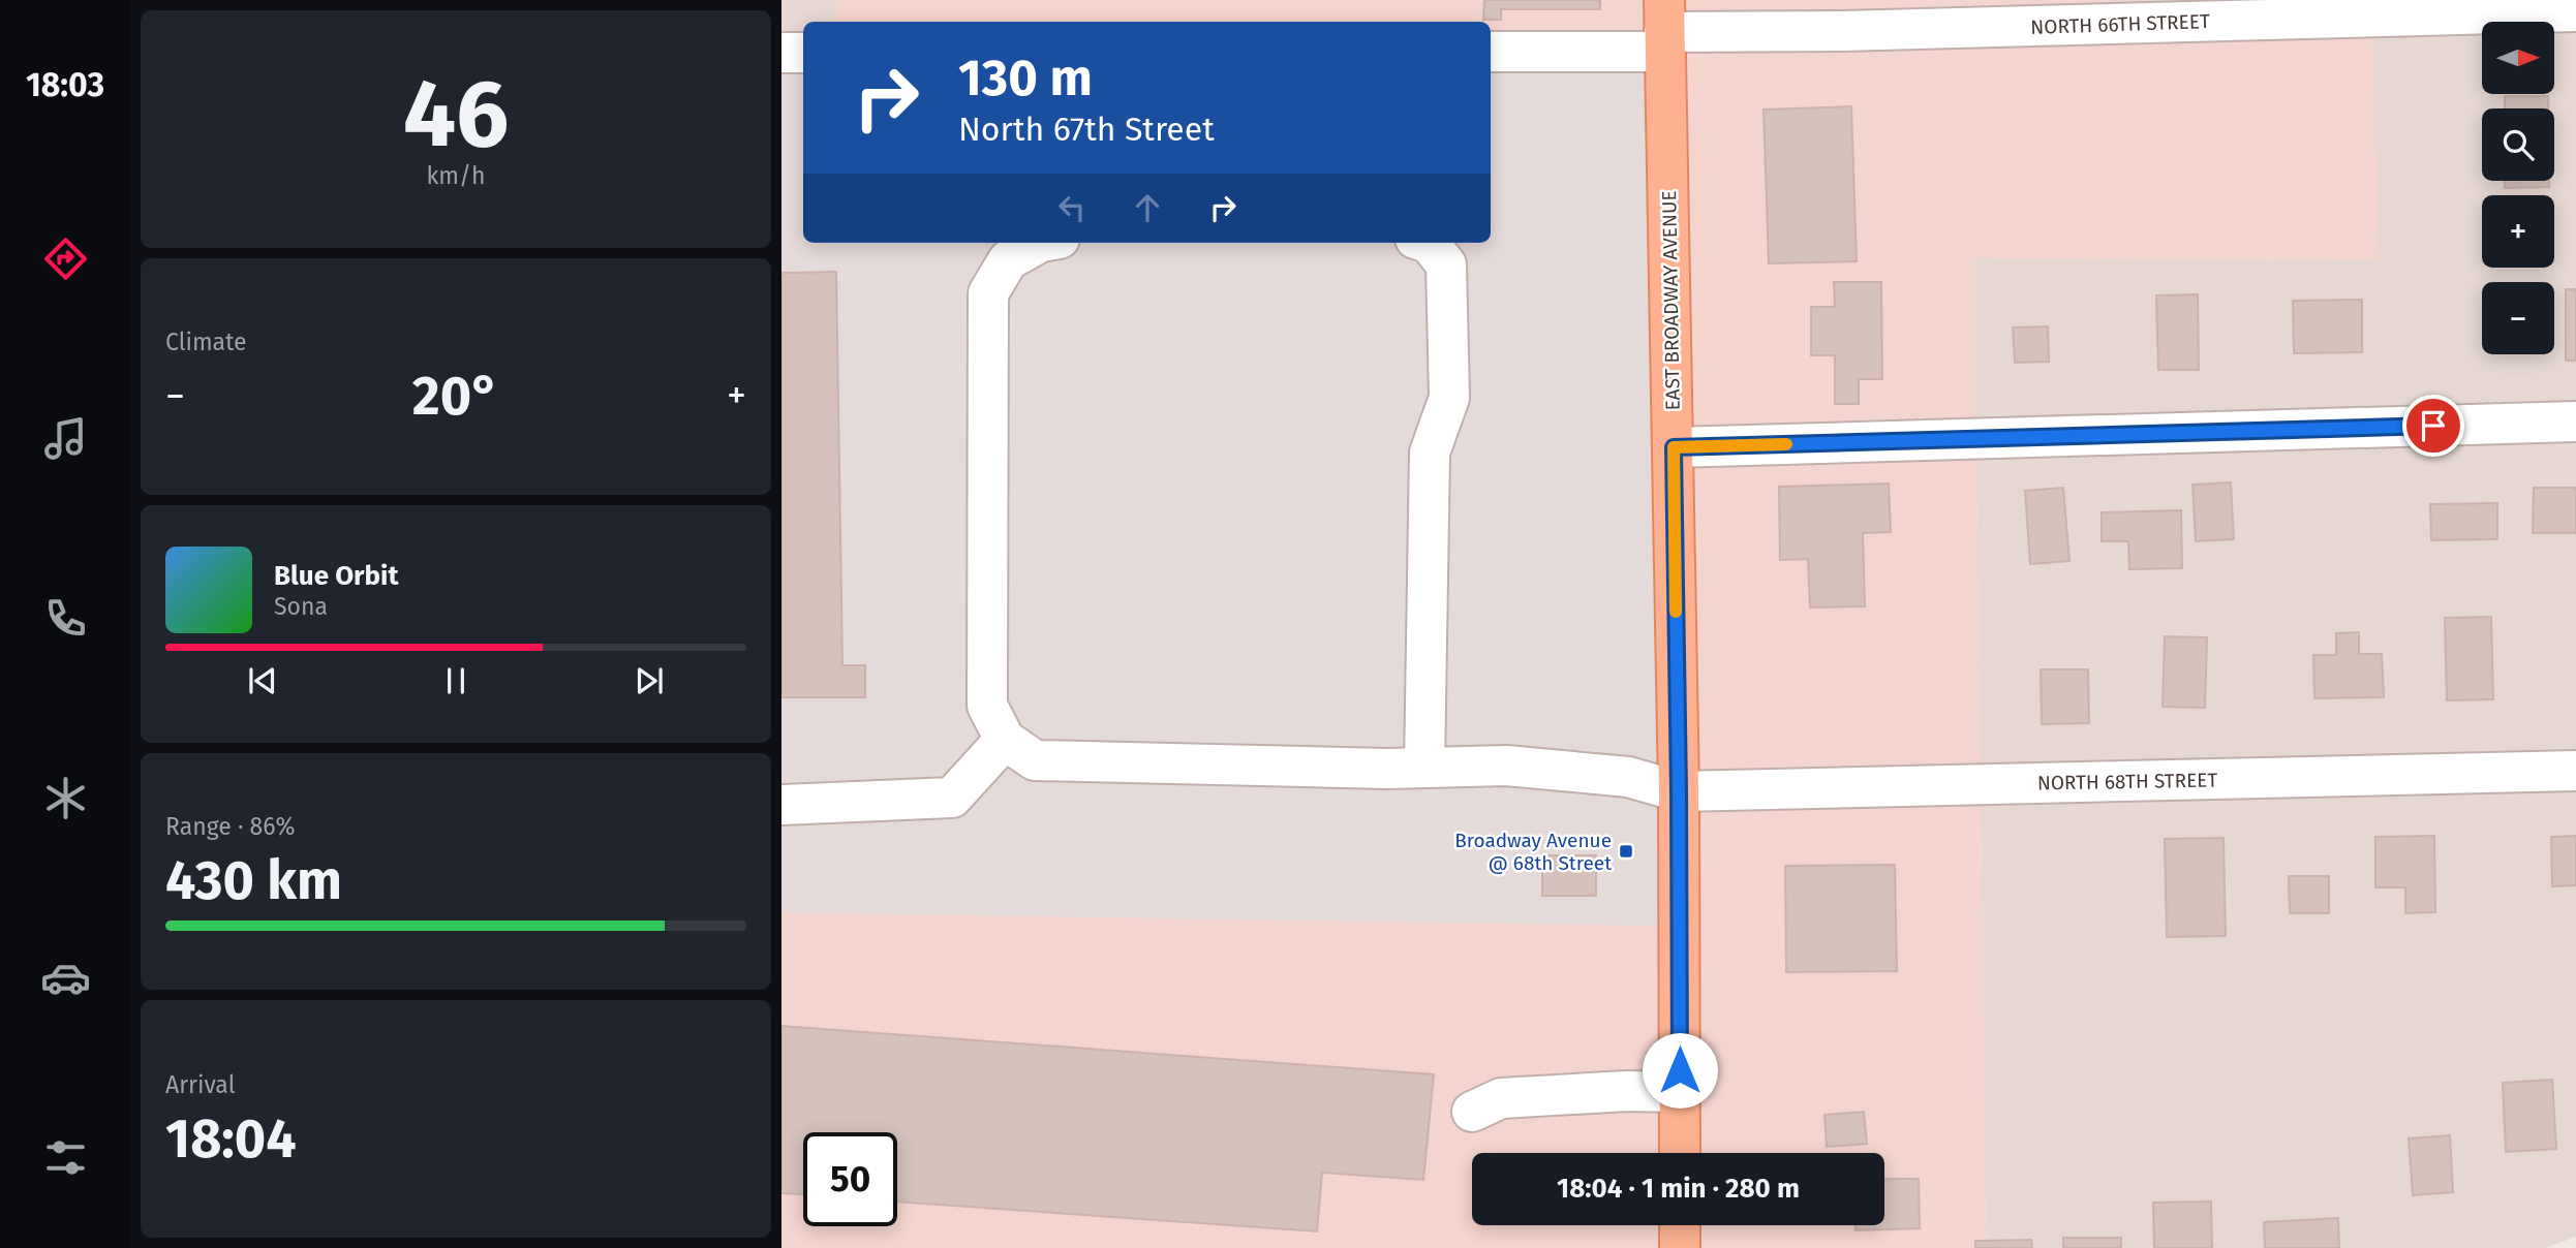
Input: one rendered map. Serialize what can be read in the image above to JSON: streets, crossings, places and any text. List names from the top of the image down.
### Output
{
  "streets": {
    "main road": ["EAST BROADWAY AVENUE"],
    "street": ["NORTH 66TH STREET", "NORTH 68TH STREET"]
  },
  "crossings": [
    ["NORTH 66TH STREET", "EAST BROADWAY AVENUE"],
    ["EAST BROADWAY AVENUE", "NORTH 68TH STREET"]
  ],
  "places": {
    "transit": ["Broadway Avenue @ 68th Street"]
  },
  "north": "right",
  "page": {
    "tabs": "18:03",
    "tile": [
      ["46", "km/h"],
      "Climate",
      ["Range · 86%", "430 km"],
      ["Arrival", "18:04"]
    ],
    "map_buttons": ["+", "−"],
    "turn": ["130 m", "North 67th Street"],
    "heat": ["−", "20°", "+"],
    "song": ["Blue Orbit", "Sona"],
    "limit": "50",
    "trip": "18:04 · 1 min · 280 m"
  }
}
